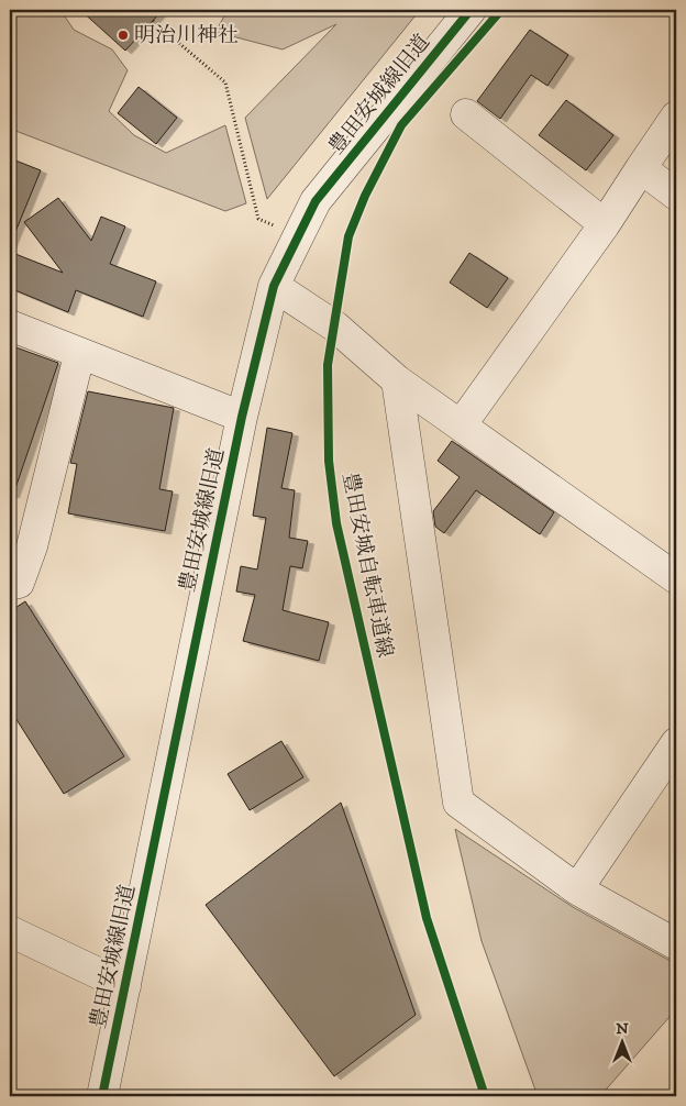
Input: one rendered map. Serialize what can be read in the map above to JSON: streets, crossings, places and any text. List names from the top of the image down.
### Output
{
  "streets": {
    "street": ["豊田安城線旧道"],
    "cycle path": ["豊田安城自転車道線"]
  },
  "places": ["明治川神社"],
  "north": "top"
}
